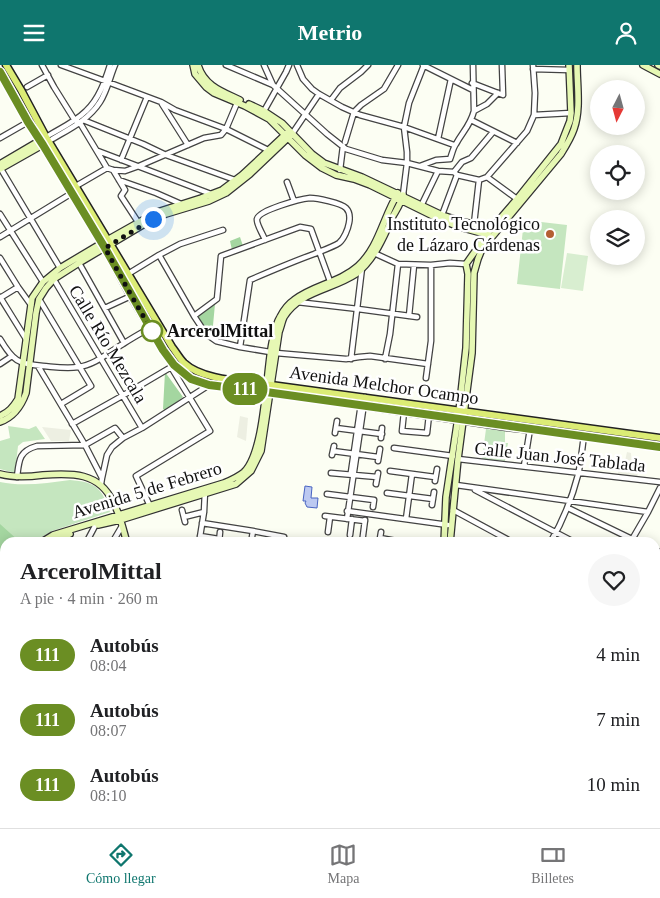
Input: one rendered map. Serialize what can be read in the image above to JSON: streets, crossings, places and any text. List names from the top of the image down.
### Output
{
  "streets": {
    "main road": ["Avenida Melchor Ocampo"],
    "street": ["Calle Río Mezcala", "Calle Juan José Tablada", "Avenida 5 de Febrero"]
  },
  "crossings": [
    ["Avenida Melchor Ocampo", "Avenida 5 de Febrero"]
  ],
  "places": ["Instituto Tecnológico de Lázaro Cárdenas", "ArcerolMittal"],
  "lines": ["bus line 111"],
  "north": "bottom",
  "page": {
    "header": "Metrio",
    "on_map": "111",
    "heading": ["ArcerolMittal", "A pie · 4 min · 260 m"],
    "list": [
      {
        "mark": "111",
        "name": "Autobús",
        "note": "08:04",
        "value": "4 min"
      },
      {
        "mark": "111",
        "name": "Autobús",
        "note": "08:07",
        "value": "7 min"
      },
      {
        "mark": "111",
        "name": "Autobús",
        "note": "08:10",
        "value": "10 min"
      }
    ],
    "tabs": ["Cómo llegar", "Mapa", "Billetes"]
  }
}
